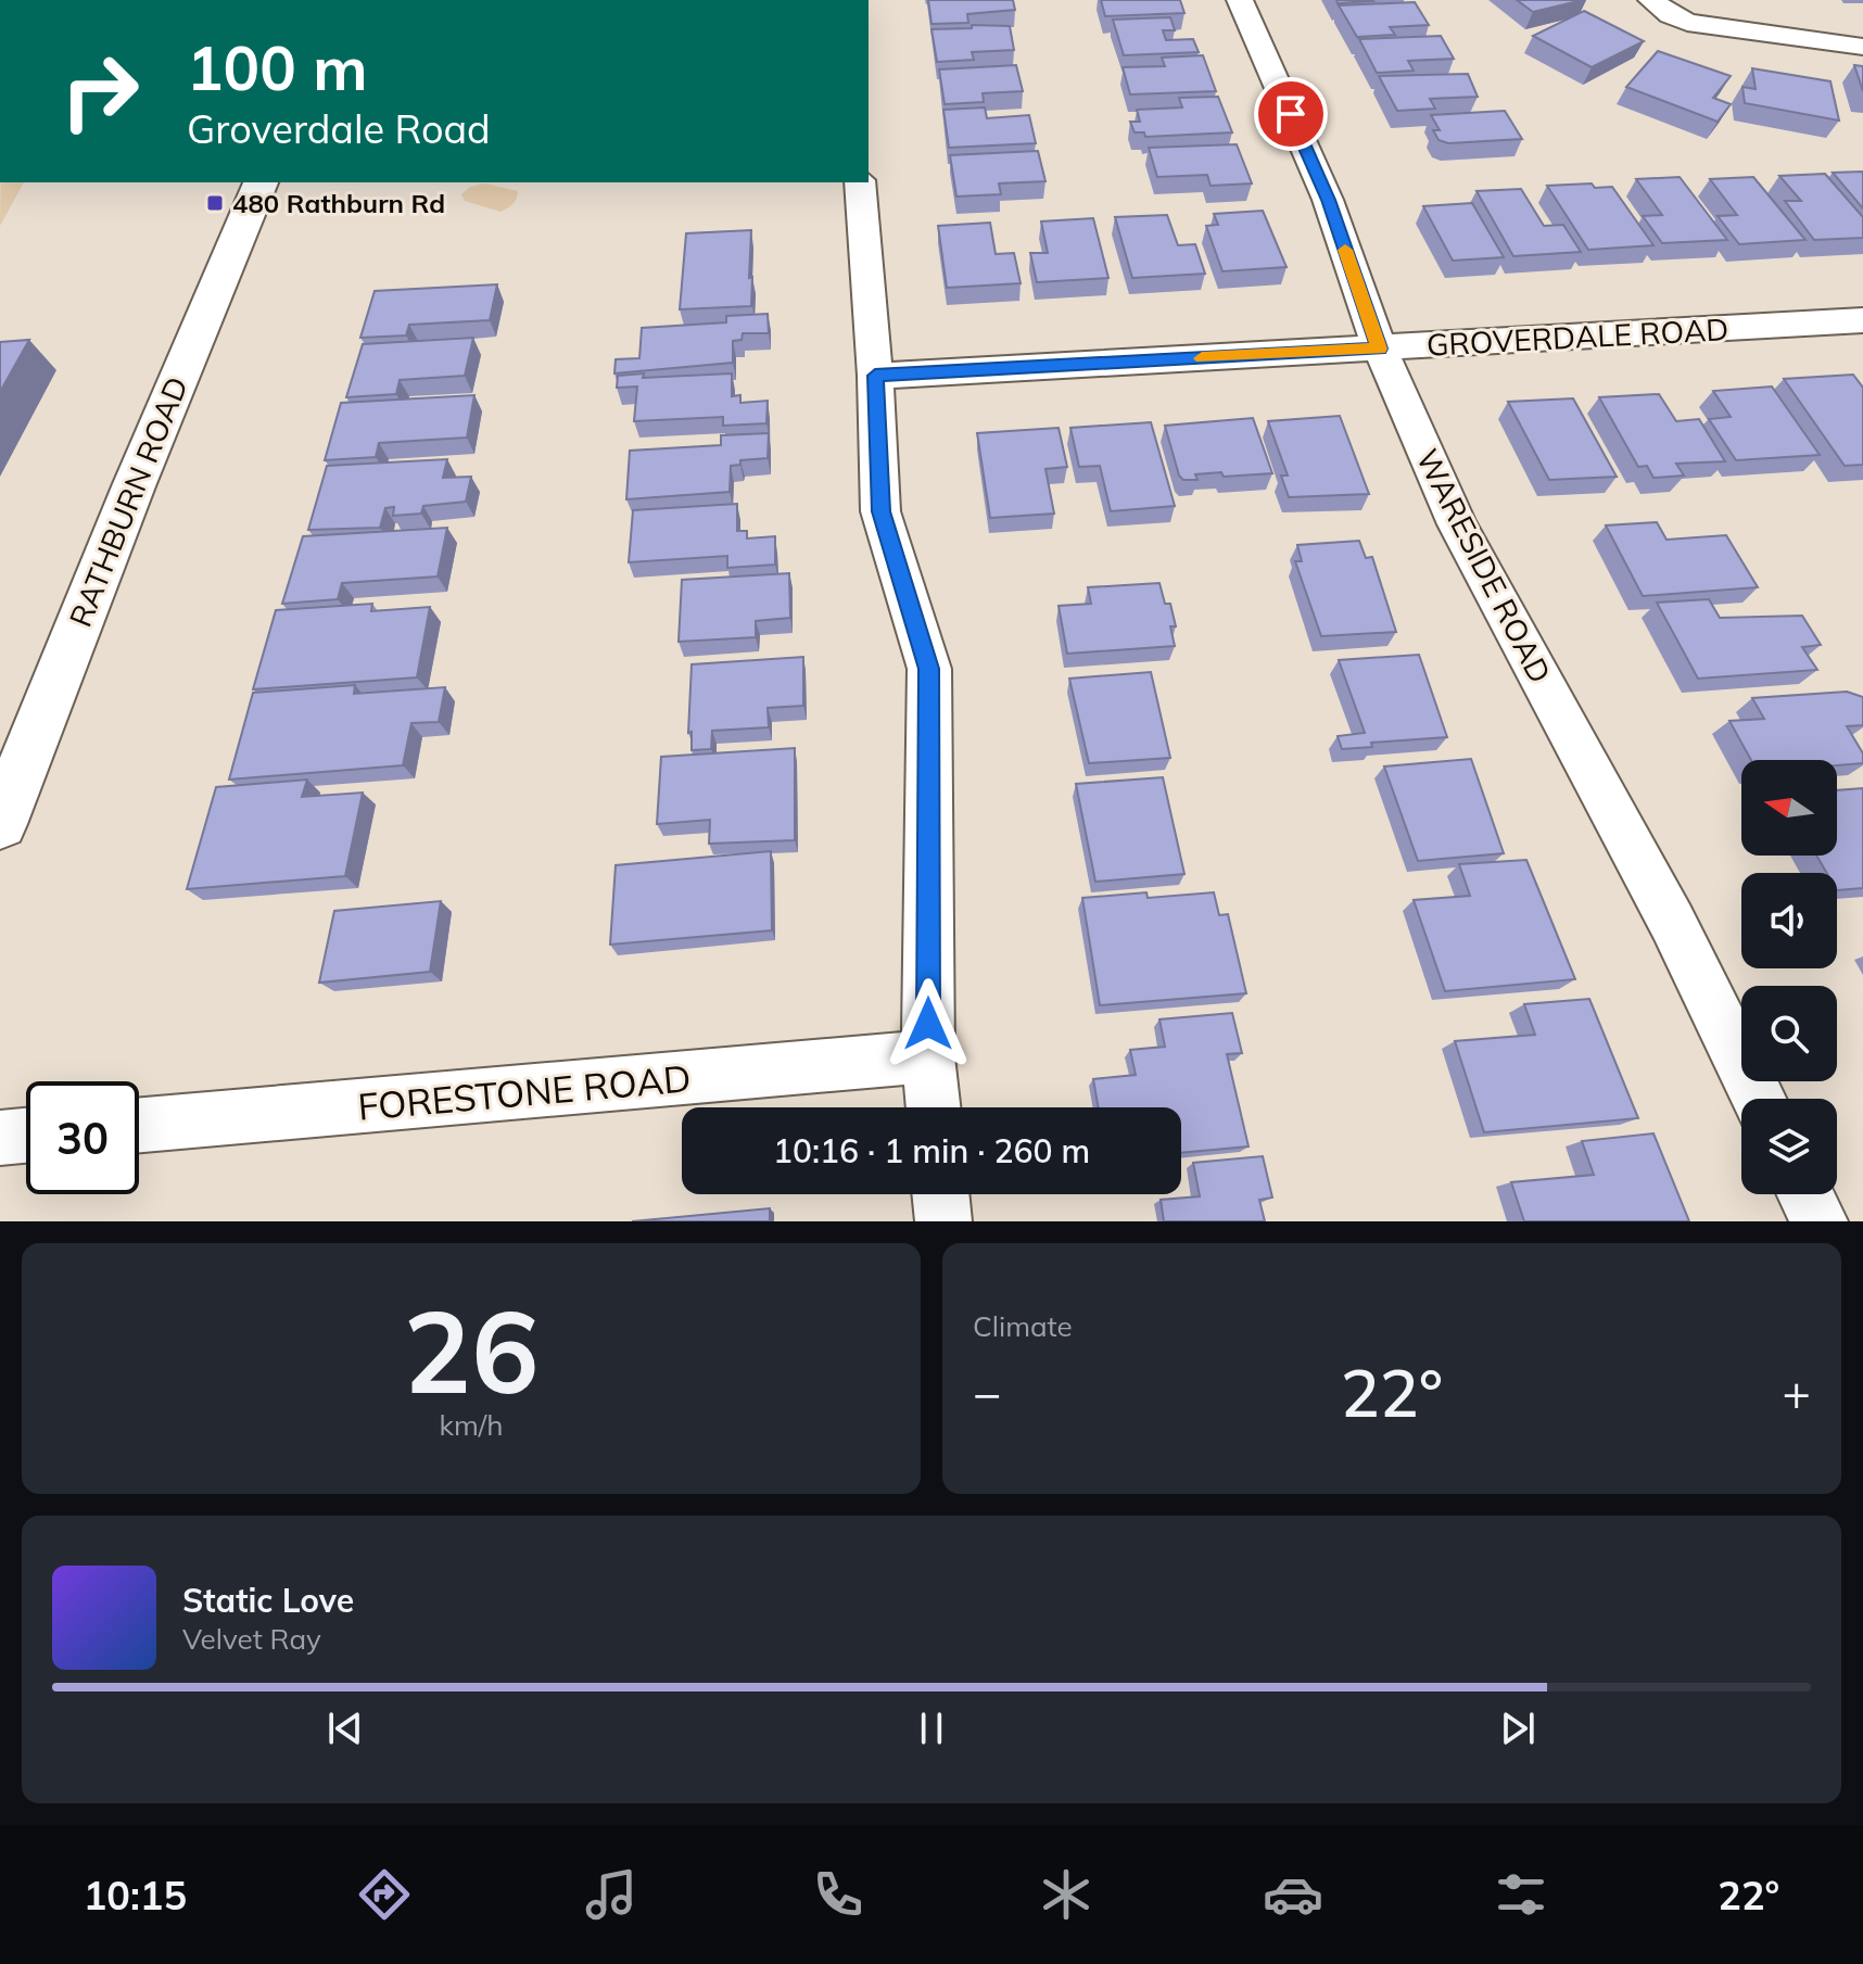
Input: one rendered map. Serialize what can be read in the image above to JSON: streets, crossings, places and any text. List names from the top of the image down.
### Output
{
  "streets": {
    "main road": ["RATHBURN ROAD"],
    "street": ["GROVERDALE ROAD", "WARESIDE ROAD", "FORESTONE ROAD"]
  },
  "crossings": [
    ["GROVERDALE ROAD", "WARESIDE ROAD"]
  ],
  "places": {
    "transit": ["480 Rathburn Rd"]
  },
  "north": "left",
  "page": {
    "turn": ["100 m", "Groverdale Road"],
    "limit": "30",
    "trip": "10:16 · 1 min · 260 m",
    "tile": [
      ["26", "km/h"],
      "Climate"
    ],
    "heat": ["−", "22°", "+"],
    "song": ["Static Love", "Velvet Ray"],
    "tabs": ["10:15", "22°"]
  }
}
